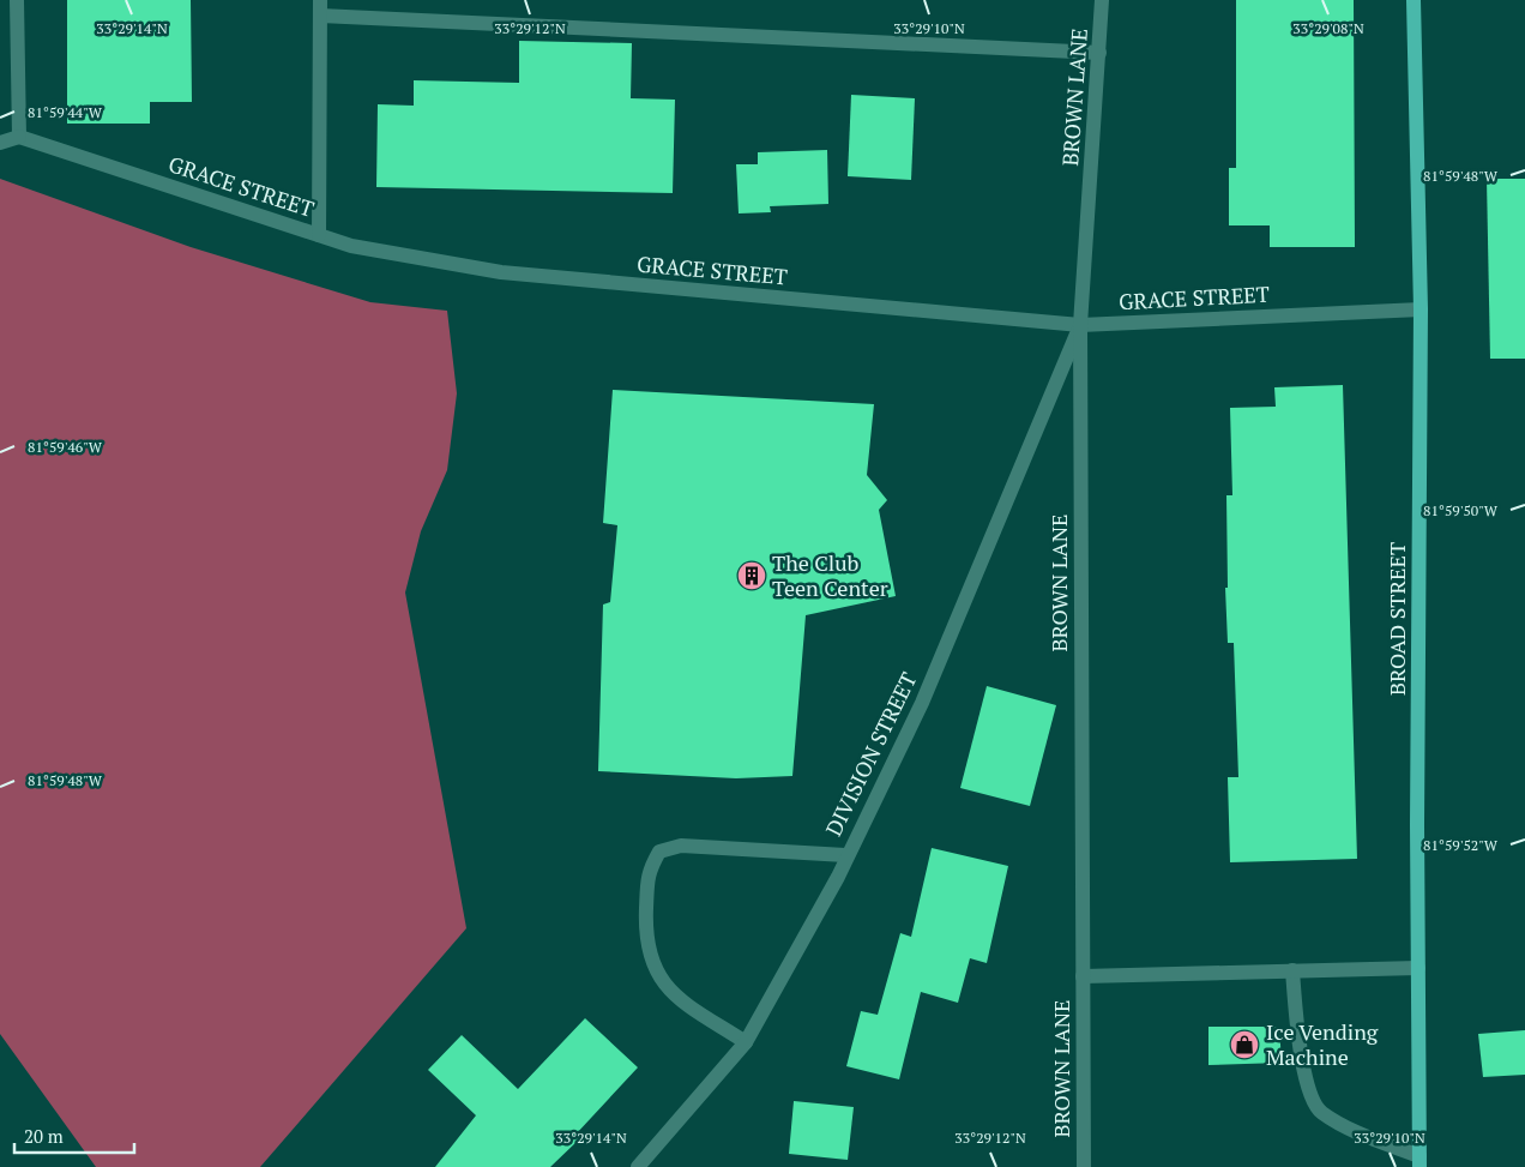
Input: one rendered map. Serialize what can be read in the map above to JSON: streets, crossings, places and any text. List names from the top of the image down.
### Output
{
  "streets": {
    "main road": ["BROAD STREET"],
    "street": ["BROWN LANE", "GRACE STREET", "DIVISION STREET"]
  },
  "crossings": [
    ["BROWN LANE", "GRACE STREET"],
    ["BROWN LANE", "DIVISION STREET"],
    ["GRACE STREET", "BROAD STREET"],
    ["GRACE STREET", "DIVISION STREET"]
  ],
  "places": {
    "building": ["The Club Teen Center"],
    "shop": ["Ice Vending Machine"]
  },
  "scale_bar": "20 m",
  "coordinates": [
    "33°29'14\"N",
    "33°29'12\"N",
    "33°29'10\"N",
    "33°29'08\"N",
    "81°59'44\"W",
    "81°59'48\"W",
    "81°59'46\"W",
    "81°59'50\"W",
    "81°59'52\"W"
  ]
}
